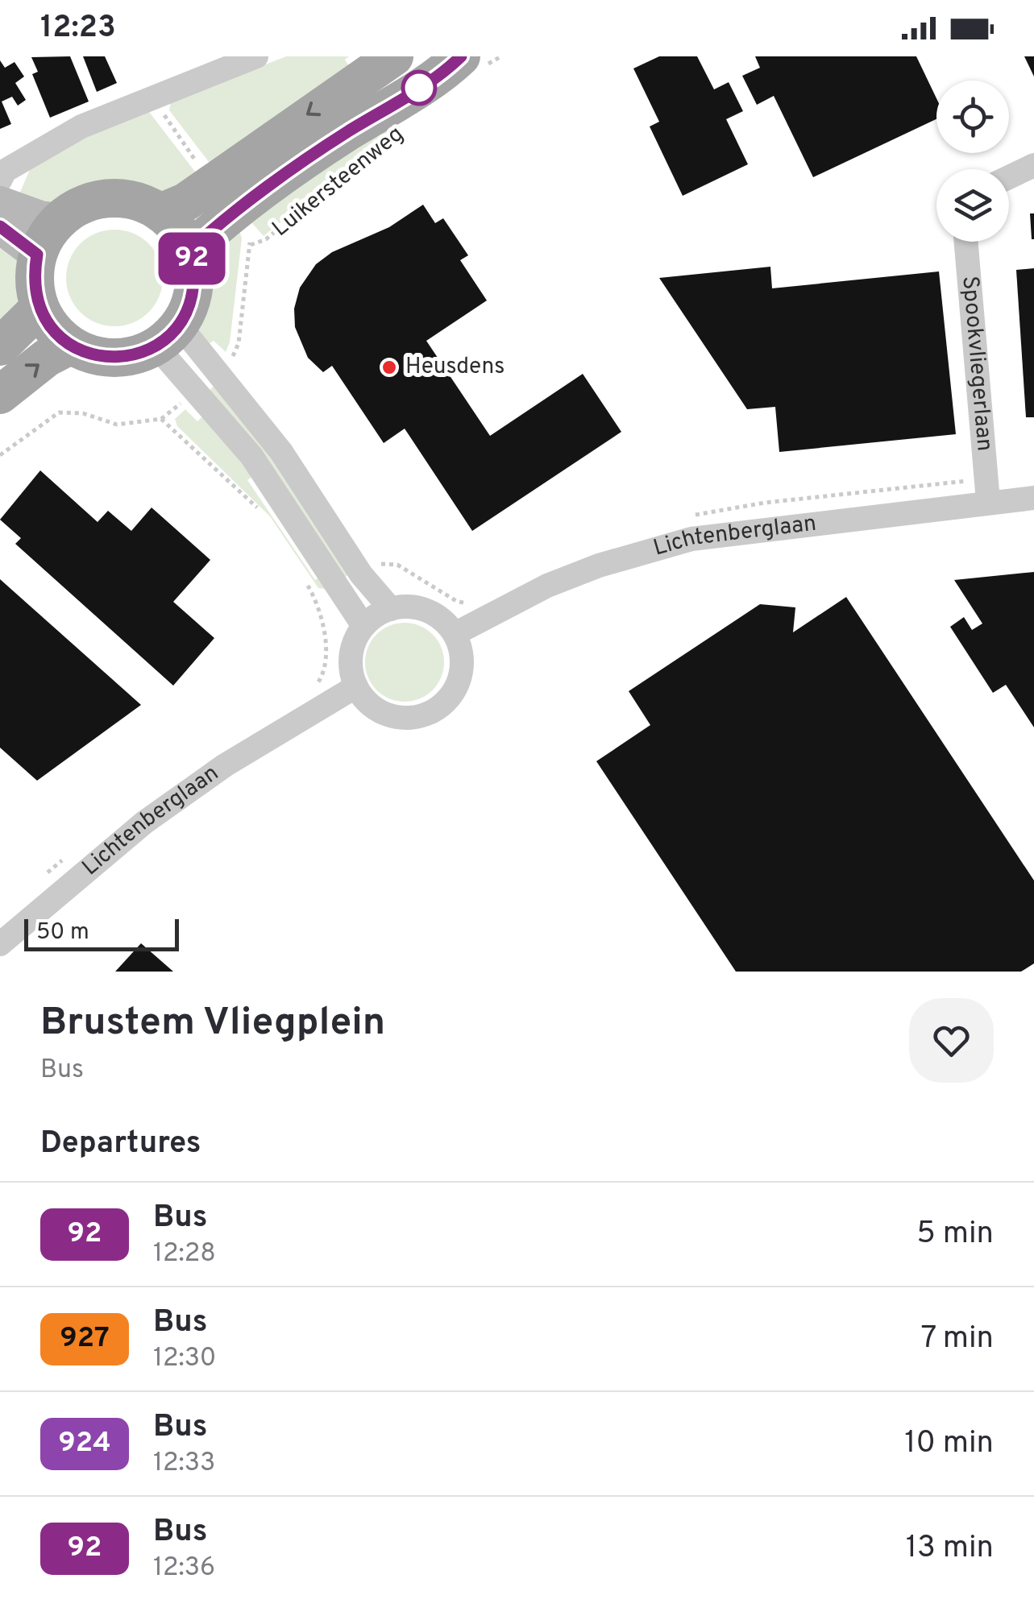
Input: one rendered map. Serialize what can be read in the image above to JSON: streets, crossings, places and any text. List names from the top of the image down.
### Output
{
  "streets": {
    "main road": ["Luikersteenweg"],
    "street": ["Spookvliegerlaan", "Lichtenberglaan"]
  },
  "crossings": [
    ["Spookvliegerlaan", "Lichtenberglaan"]
  ],
  "places": ["Heusdens"],
  "lines": ["bus line 92"],
  "scale_bar": "50 m",
  "page": {
    "status": "12:23",
    "on_map": "92",
    "scale": "50 m",
    "heading": [
      ["Brustem Vliegplein", "Bus"],
      "Departures"
    ],
    "list": [
      {
        "mark": "92",
        "name": "Bus",
        "note": "12:28",
        "value": "5 min"
      },
      {
        "mark": "927",
        "name": "Bus",
        "note": "12:30",
        "value": "7 min"
      },
      {
        "mark": "924",
        "name": "Bus",
        "note": "12:33",
        "value": "10 min"
      },
      {
        "mark": "92",
        "name": "Bus",
        "note": "12:36",
        "value": "13 min"
      }
    ]
  }
}
